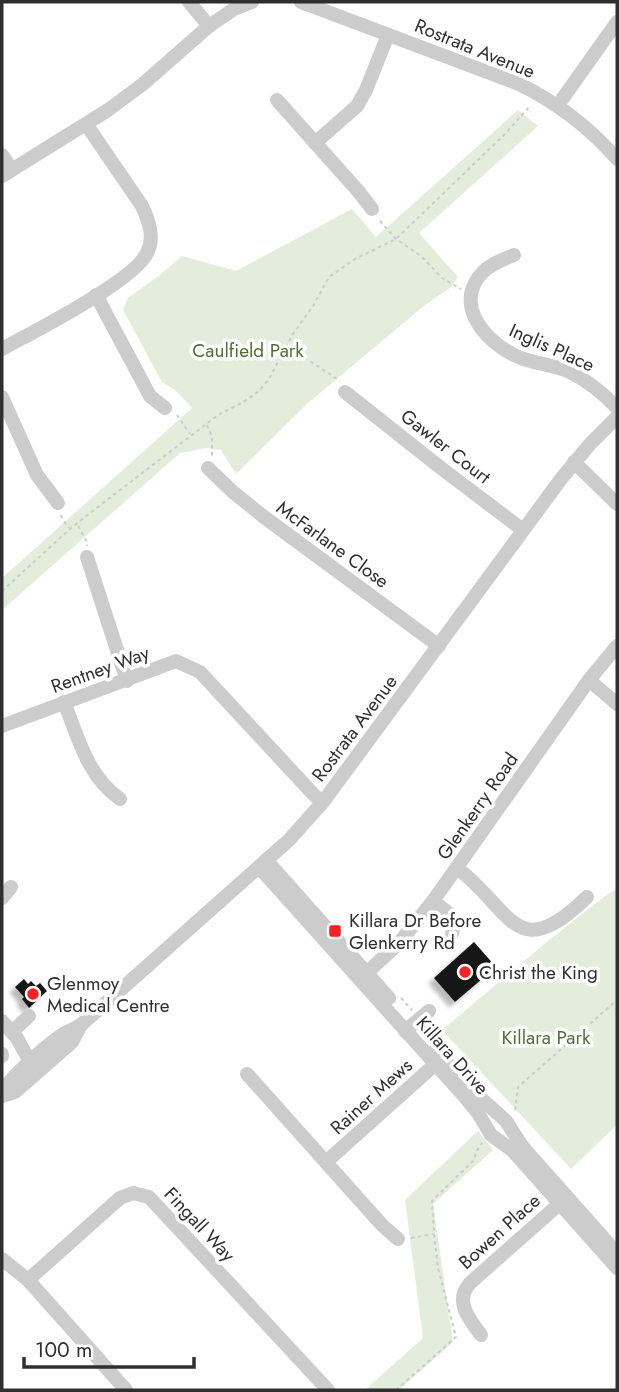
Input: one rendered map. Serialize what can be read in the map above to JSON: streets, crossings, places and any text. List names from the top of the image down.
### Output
{
  "streets": {
    "street": [
      "Rostrata Avenue",
      "Inglis Place",
      "Gawler Court",
      "McFarlane Close",
      "Rentney Way",
      "Glenkerry Road",
      "Killara Drive",
      "Rainer Mews",
      "Fingall Way",
      "Bowen Place"
    ]
  },
  "crossings": [
    ["Rostrata Avenue", "Gawler Court"],
    ["Rostrata Avenue", "McFarlane Close"],
    ["Rostrata Avenue", "Rentney Way"],
    ["Rostrata Avenue", "Killara Drive"],
    ["Glenkerry Road", "Killara Drive"],
    ["Killara Drive", "Rainer Mews"],
    ["Killara Drive", "Bowen Place"]
  ],
  "parks": ["Caulfield Park", "Killara Park"],
  "places": {
    "transit": ["Killara Dr Before Glenkerry Rd"],
    "other": ["Christ the King", "Glenmoy Medical Centre"]
  },
  "scale_bar": "100 m"
}
